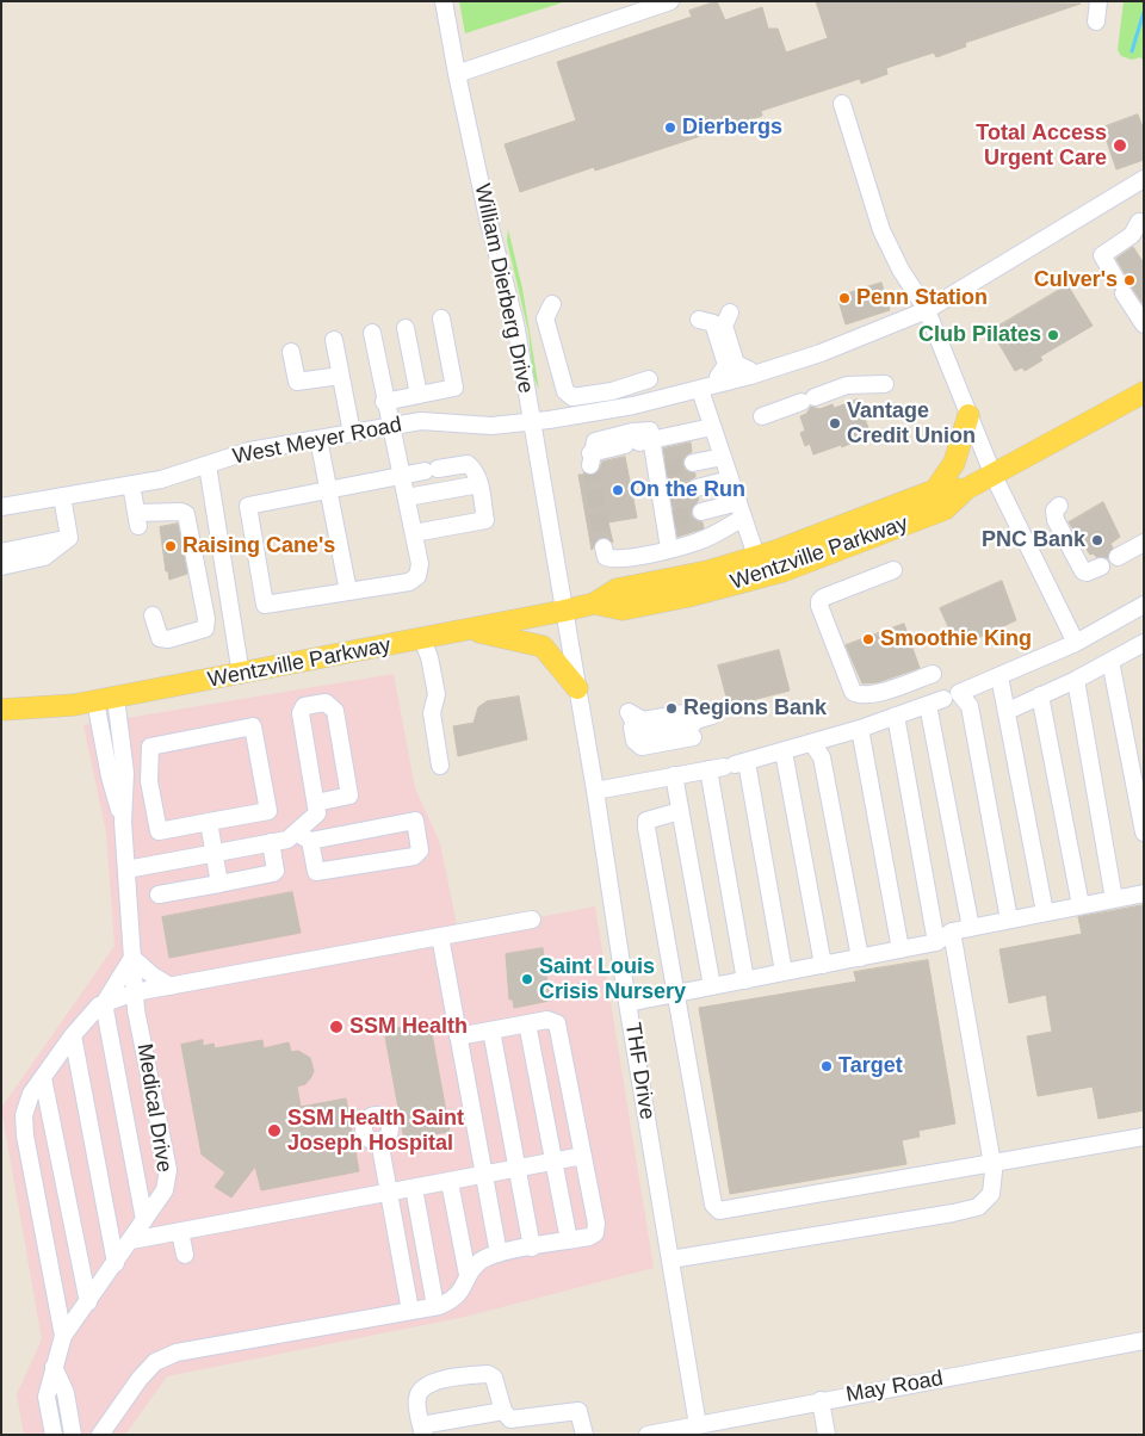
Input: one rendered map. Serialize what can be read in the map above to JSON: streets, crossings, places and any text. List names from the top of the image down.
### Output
{
  "streets": {
    "main road": ["Wentzville Parkway"],
    "street": [
      "William Dierberg Drive",
      "West Meyer Road",
      "THF Drive",
      "Medical Drive",
      "May Road"
    ]
  },
  "crossings": [
    ["William Dierberg Drive", "West Meyer Road"],
    ["William Dierberg Drive", "Wentzville Parkway"],
    ["William Dierberg Drive", "THF Drive"],
    ["Wentzville Parkway", "THF Drive"],
    ["Wentzville Parkway", "Medical Drive"],
    ["THF Drive", "May Road"]
  ],
  "places": [
    "Dierbergs",
    "Total Access Urgent Care",
    "Culver's",
    "Penn Station",
    "Club Pilates",
    "Vantage Credit Union",
    "On the Run",
    "PNC Bank",
    "Raising Cane's",
    "Smoothie King",
    "Regions Bank",
    "Saint Louis Crisis Nursery",
    "SSM Health",
    "Target",
    "SSM Health Saint Joseph Hospital"
  ]
}
